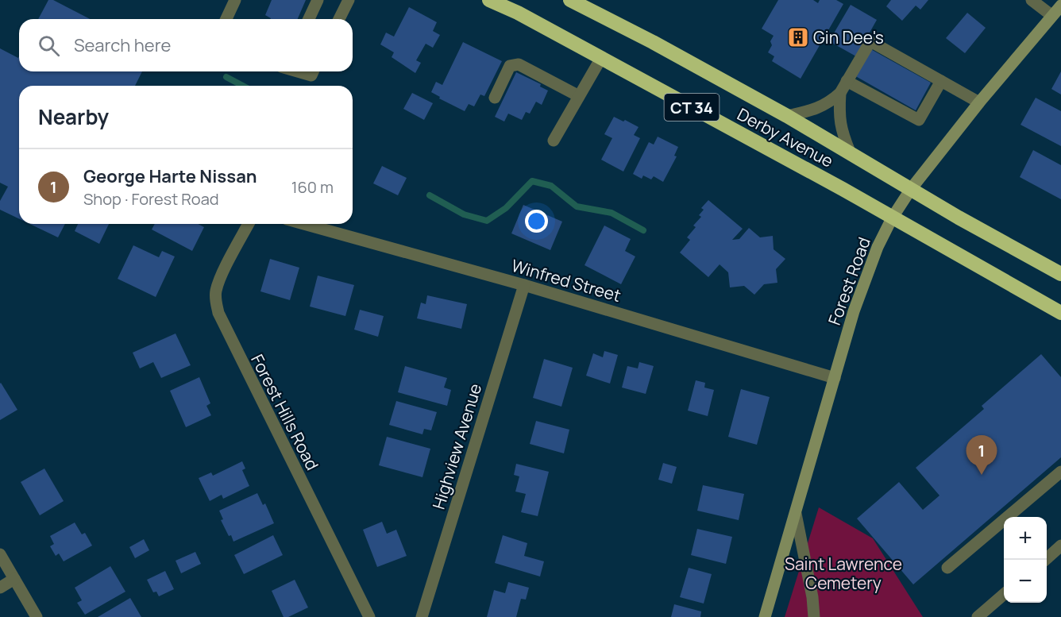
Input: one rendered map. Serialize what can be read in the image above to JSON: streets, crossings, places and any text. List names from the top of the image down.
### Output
{
  "streets": {
    "highway": ["CT 34", "Derby Avenue"],
    "main road": ["Forest Road"],
    "street": ["Winfred Street", "Forest Hills Road", "Highview Avenue"]
  },
  "crossings": [
    ["Derby Avenue", "Forest Road"],
    ["Winfred Street", "Forest Road"],
    ["Winfred Street", "Highview Avenue"]
  ],
  "parks": ["Saint Lawrence Cemetery"],
  "places": {
    "building": ["Gin Dee's"]
  },
  "page": {
    "search": "Search here",
    "heading": "Nearby",
    "list": [
      {
        "mark": "1",
        "name": "George Harte Nissan",
        "note": "Shop · Forest Road",
        "value": "160 m"
      }
    ],
    "pins": "1",
    "map_buttons": ["+", "−"]
  }
}
